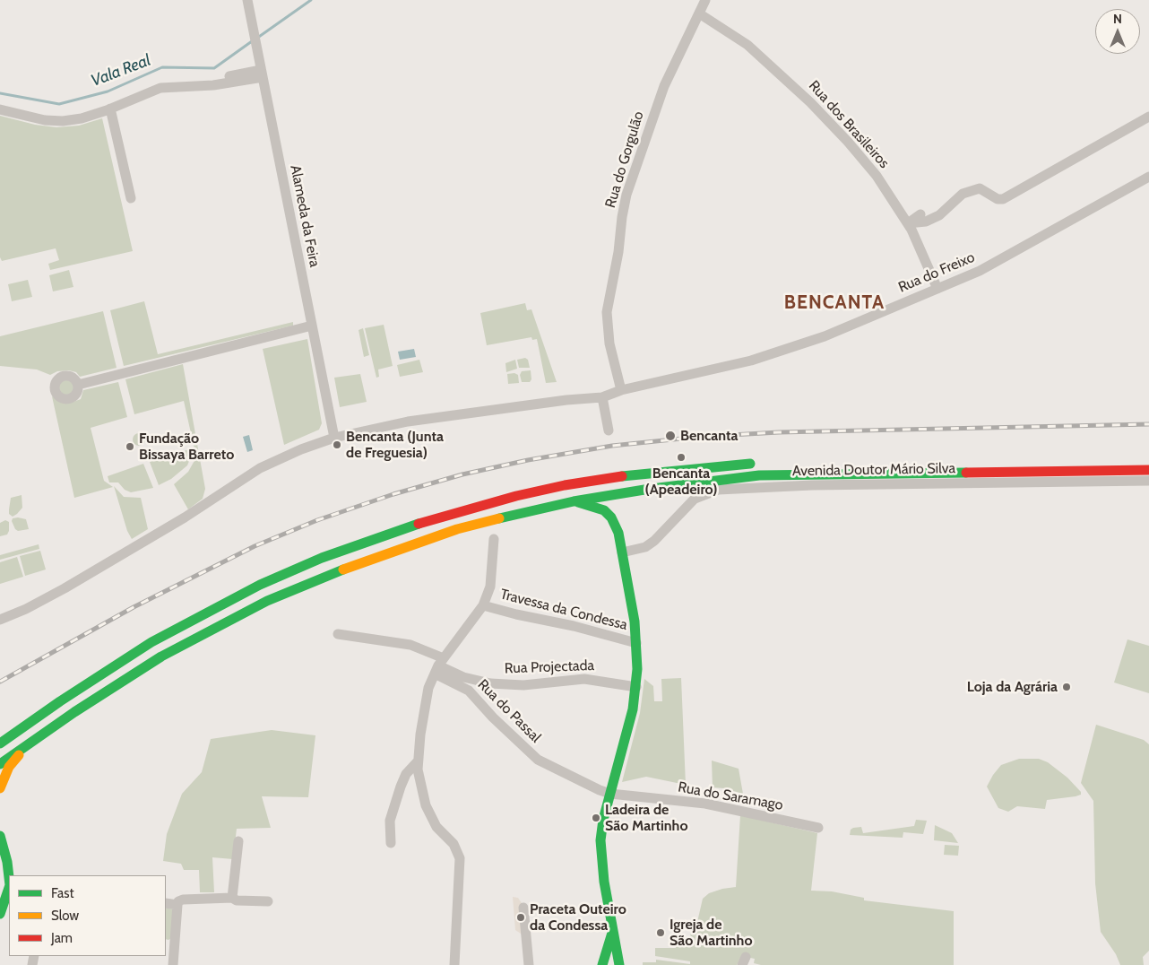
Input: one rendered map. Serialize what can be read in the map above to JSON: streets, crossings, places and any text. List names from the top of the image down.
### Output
{
  "streets": {
    "street": [
      "Rua dos Brasileiros",
      "Rua do Gorgulão",
      "Alameda da Feira",
      "Rua do Freixo",
      "Avenida Doutor Mário Silva",
      "Travessa da Condessa",
      "Rua Projectada",
      "Rua do Passal",
      "Rua do Saramago"
    ]
  },
  "crossings": [
    ["Rua dos Brasileiros", "Rua do Gorgulão"],
    ["Rua dos Brasileiros", "Rua do Freixo"],
    ["Rua do Gorgulão", "Rua do Freixo"],
    ["Alameda da Feira", "Rua do Freixo"],
    ["Rua Projectada", "Rua do Passal"],
    ["Rua do Passal", "Rua do Saramago"]
  ],
  "districts": ["BENCANTA"],
  "water": ["Vala Real"],
  "places": [
    "Bencanta",
    "Bencanta (Junta de Freguesia)",
    "Fundação Bissaya Barreto",
    "Bencanta (Apeadeiro)",
    "Loja da Agrária",
    "Ladeira de São Martinho",
    "Praceta Outeiro da Condessa",
    "Igreja de São Martinho"
  ],
  "legend": ["Fast", "Slow", "Jam"],
  "north": "top"
}
